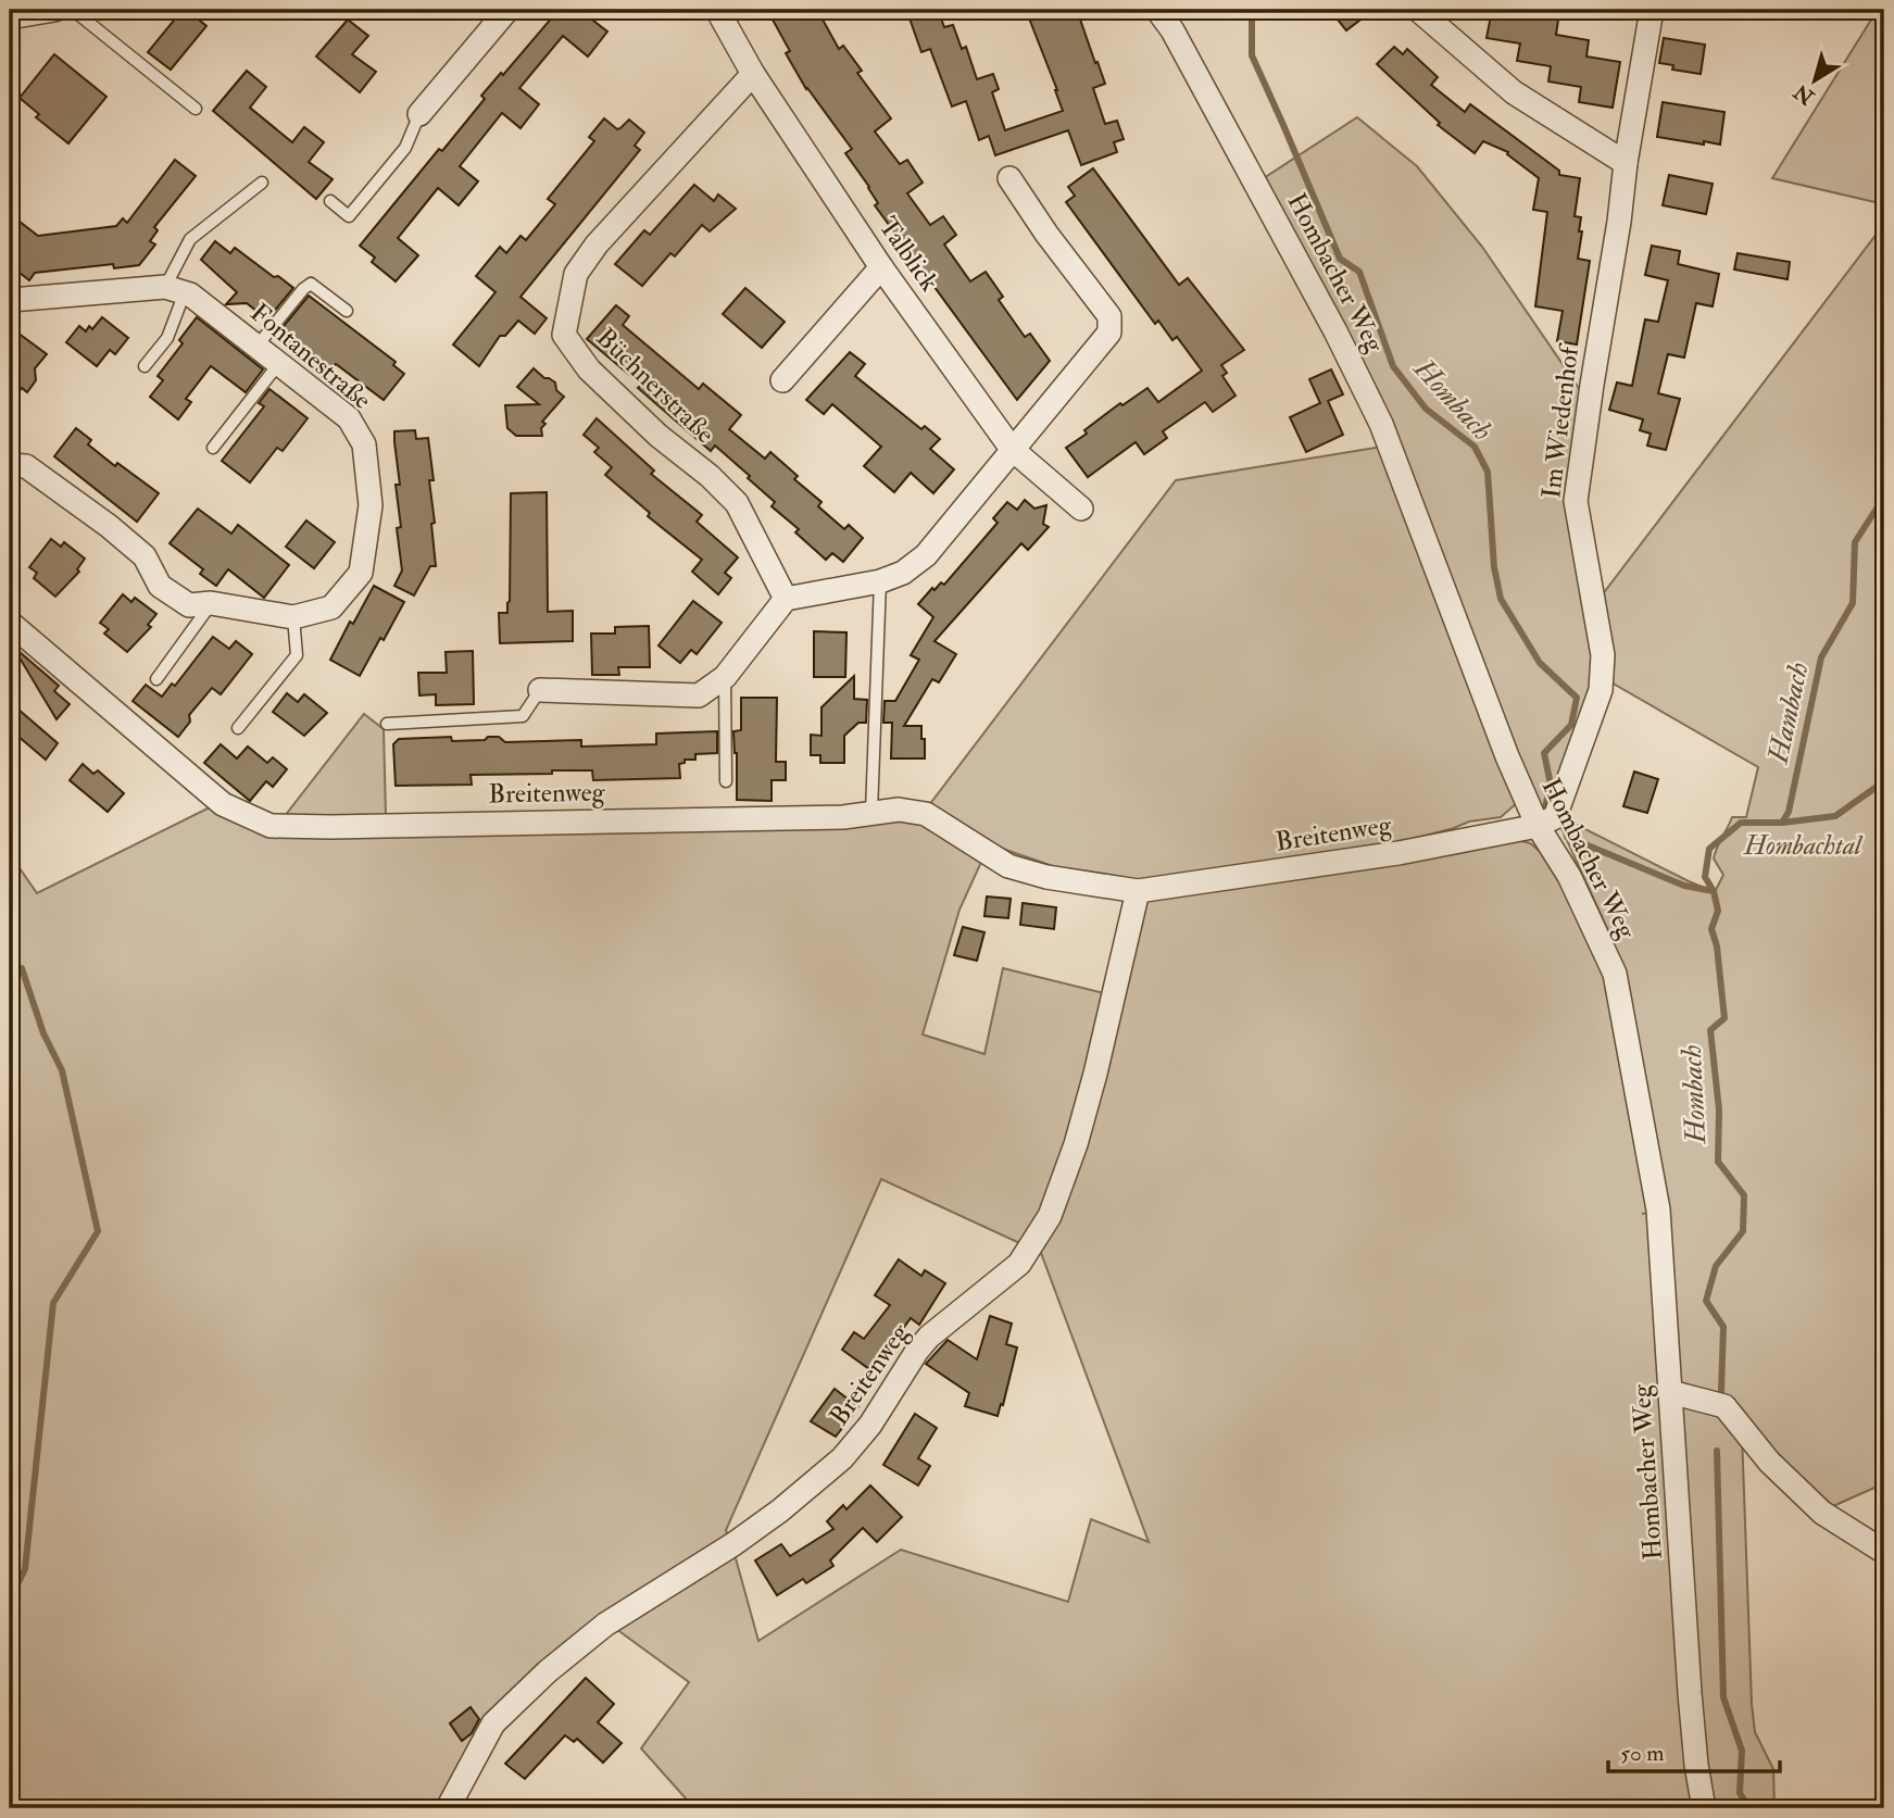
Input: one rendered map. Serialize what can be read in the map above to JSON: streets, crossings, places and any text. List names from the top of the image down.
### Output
{
  "streets": {
    "street": [
      "Talblick",
      "Hombacher Weg",
      "Fontanestraße",
      "Büchnerstraße",
      "Im Wiedenhof",
      "Breitenweg"
    ]
  },
  "crossings": [
    ["Talblick", "Büchnerstraße"],
    ["Hombacher Weg", "Im Wiedenhof"],
    ["Hombacher Weg", "Breitenweg"],
    ["Im Wiedenhof", "Breitenweg"]
  ],
  "water": ["Hombach", "Hambach"],
  "parks": ["Hombachtal"],
  "scale_bar": "50 m",
  "north": "bottom left"
}
